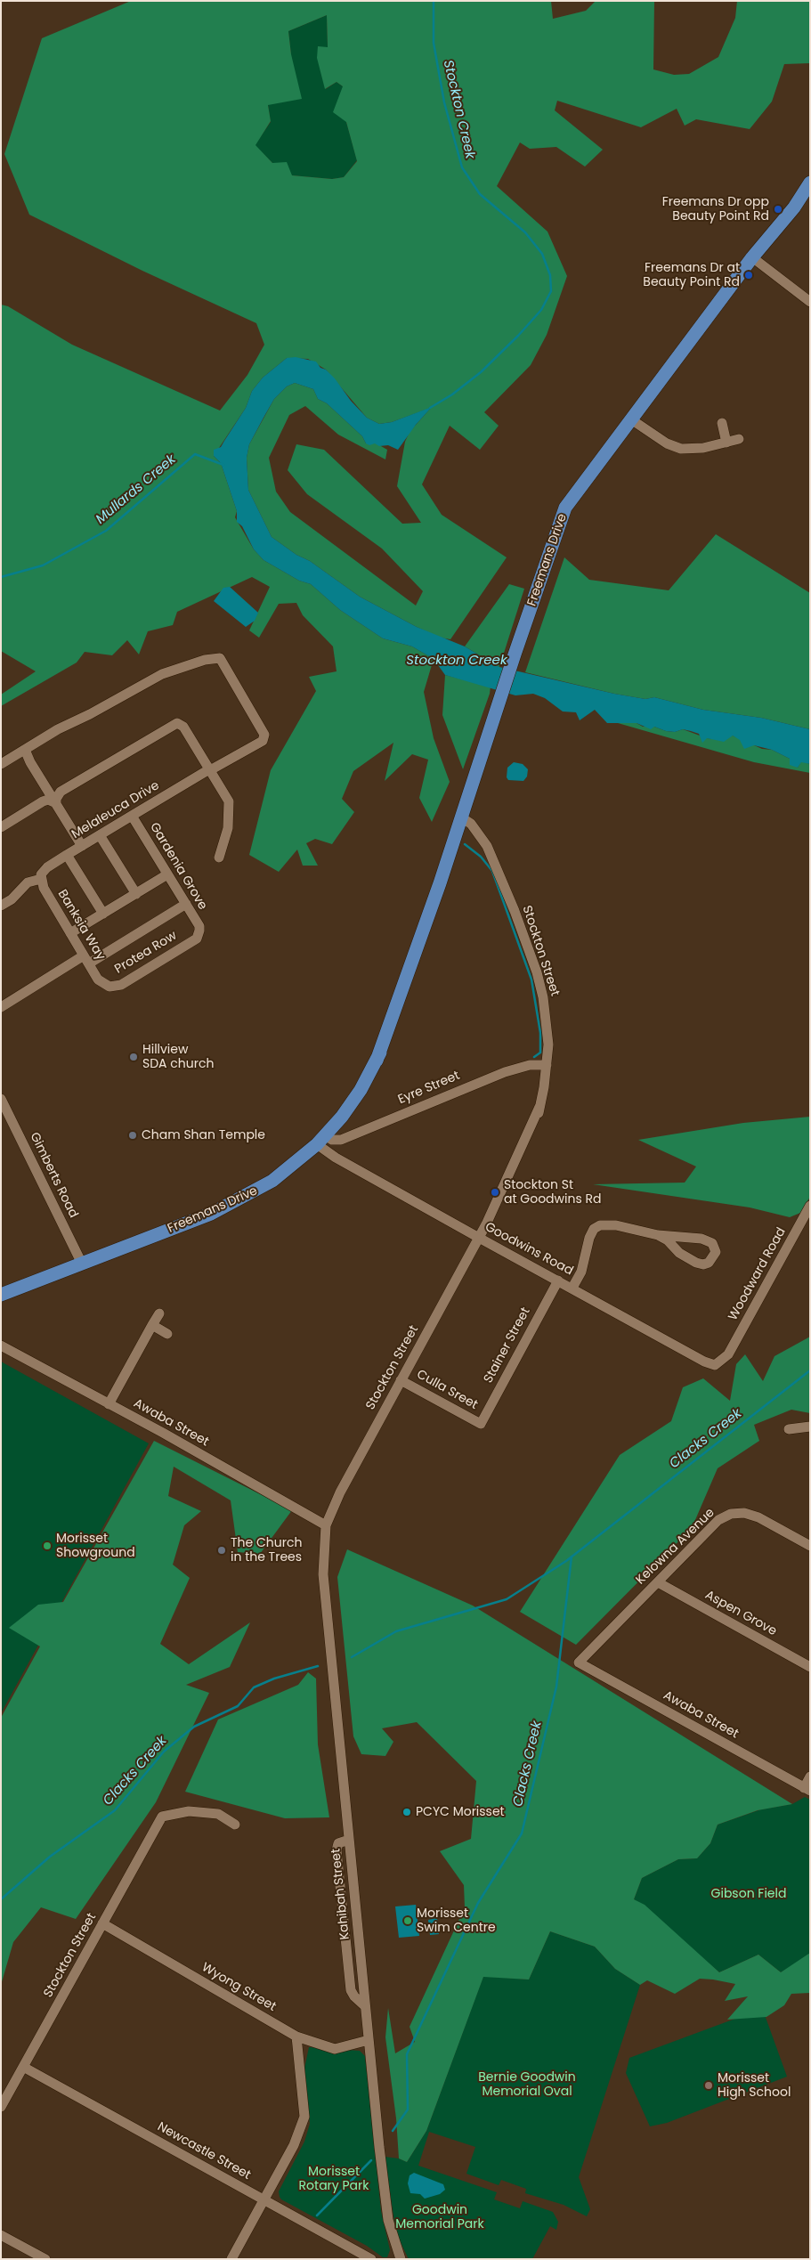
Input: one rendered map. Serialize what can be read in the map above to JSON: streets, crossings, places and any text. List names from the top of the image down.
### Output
{
  "streets": {
    "main road": ["Freemans Drive"],
    "street": [
      "Melaleuca Drive",
      "Gardenia Grove",
      "Banksia Way",
      "Stockton Street",
      "Protea Row",
      "Eyre Street",
      "Gimberts Road",
      "Goodwins Road",
      "Woodward Road",
      "Stainer Street",
      "Culla Sreet",
      "Awaba Street",
      "Kelowna Avenue",
      "Aspen Grove",
      "Kahibah Street",
      "Wyong Street",
      "Newcastle Street"
    ]
  },
  "crossings": [
    ["Freemans Drive", "Stockton Street"],
    ["Freemans Drive", "Eyre Street"],
    ["Freemans Drive", "Gimberts Road"],
    ["Freemans Drive", "Goodwins Road"],
    ["Melaleuca Drive", "Gardenia Grove"],
    ["Melaleuca Drive", "Banksia Way"],
    ["Gardenia Grove", "Protea Row"],
    ["Banksia Way", "Protea Row"],
    ["Stockton Street", "Eyre Street"],
    ["Stockton Street", "Goodwins Road"],
    ["Stockton Street", "Culla Sreet"],
    ["Stockton Street", "Awaba Street"],
    ["Stockton Street", "Kahibah Street"],
    ["Stockton Street", "Wyong Street"],
    ["Stockton Street", "Newcastle Street"],
    ["Eyre Street", "Goodwins Road"],
    ["Goodwins Road", "Woodward Road"],
    ["Goodwins Road", "Stainer Street"],
    ["Stainer Street", "Culla Sreet"],
    ["Awaba Street", "Kelowna Avenue"],
    ["Awaba Street", "Kahibah Street"],
    ["Kelowna Avenue", "Aspen Grove"],
    ["Kahibah Street", "Wyong Street"]
  ],
  "water": ["Stockton Creek", "Mullards Creek", "Clacks Creek"],
  "parks": [
    "Gibson Field",
    "Bernie Goodwin Memorial Oval",
    "Morisset Rotary Park",
    "Goodwin Memorial Park"
  ],
  "places": [
    "Freemans Dr opp Beauty Point Rd",
    "Freemans Dr at Beauty Point Rd",
    "Hillview SDA church",
    "Cham Shan Temple",
    "Stockton St at Goodwins Rd",
    "Morisset Showground",
    "The Church in the Trees",
    "PCYC Morisset",
    "Morisset Swim Centre",
    "Morisset High School"
  ]
}
